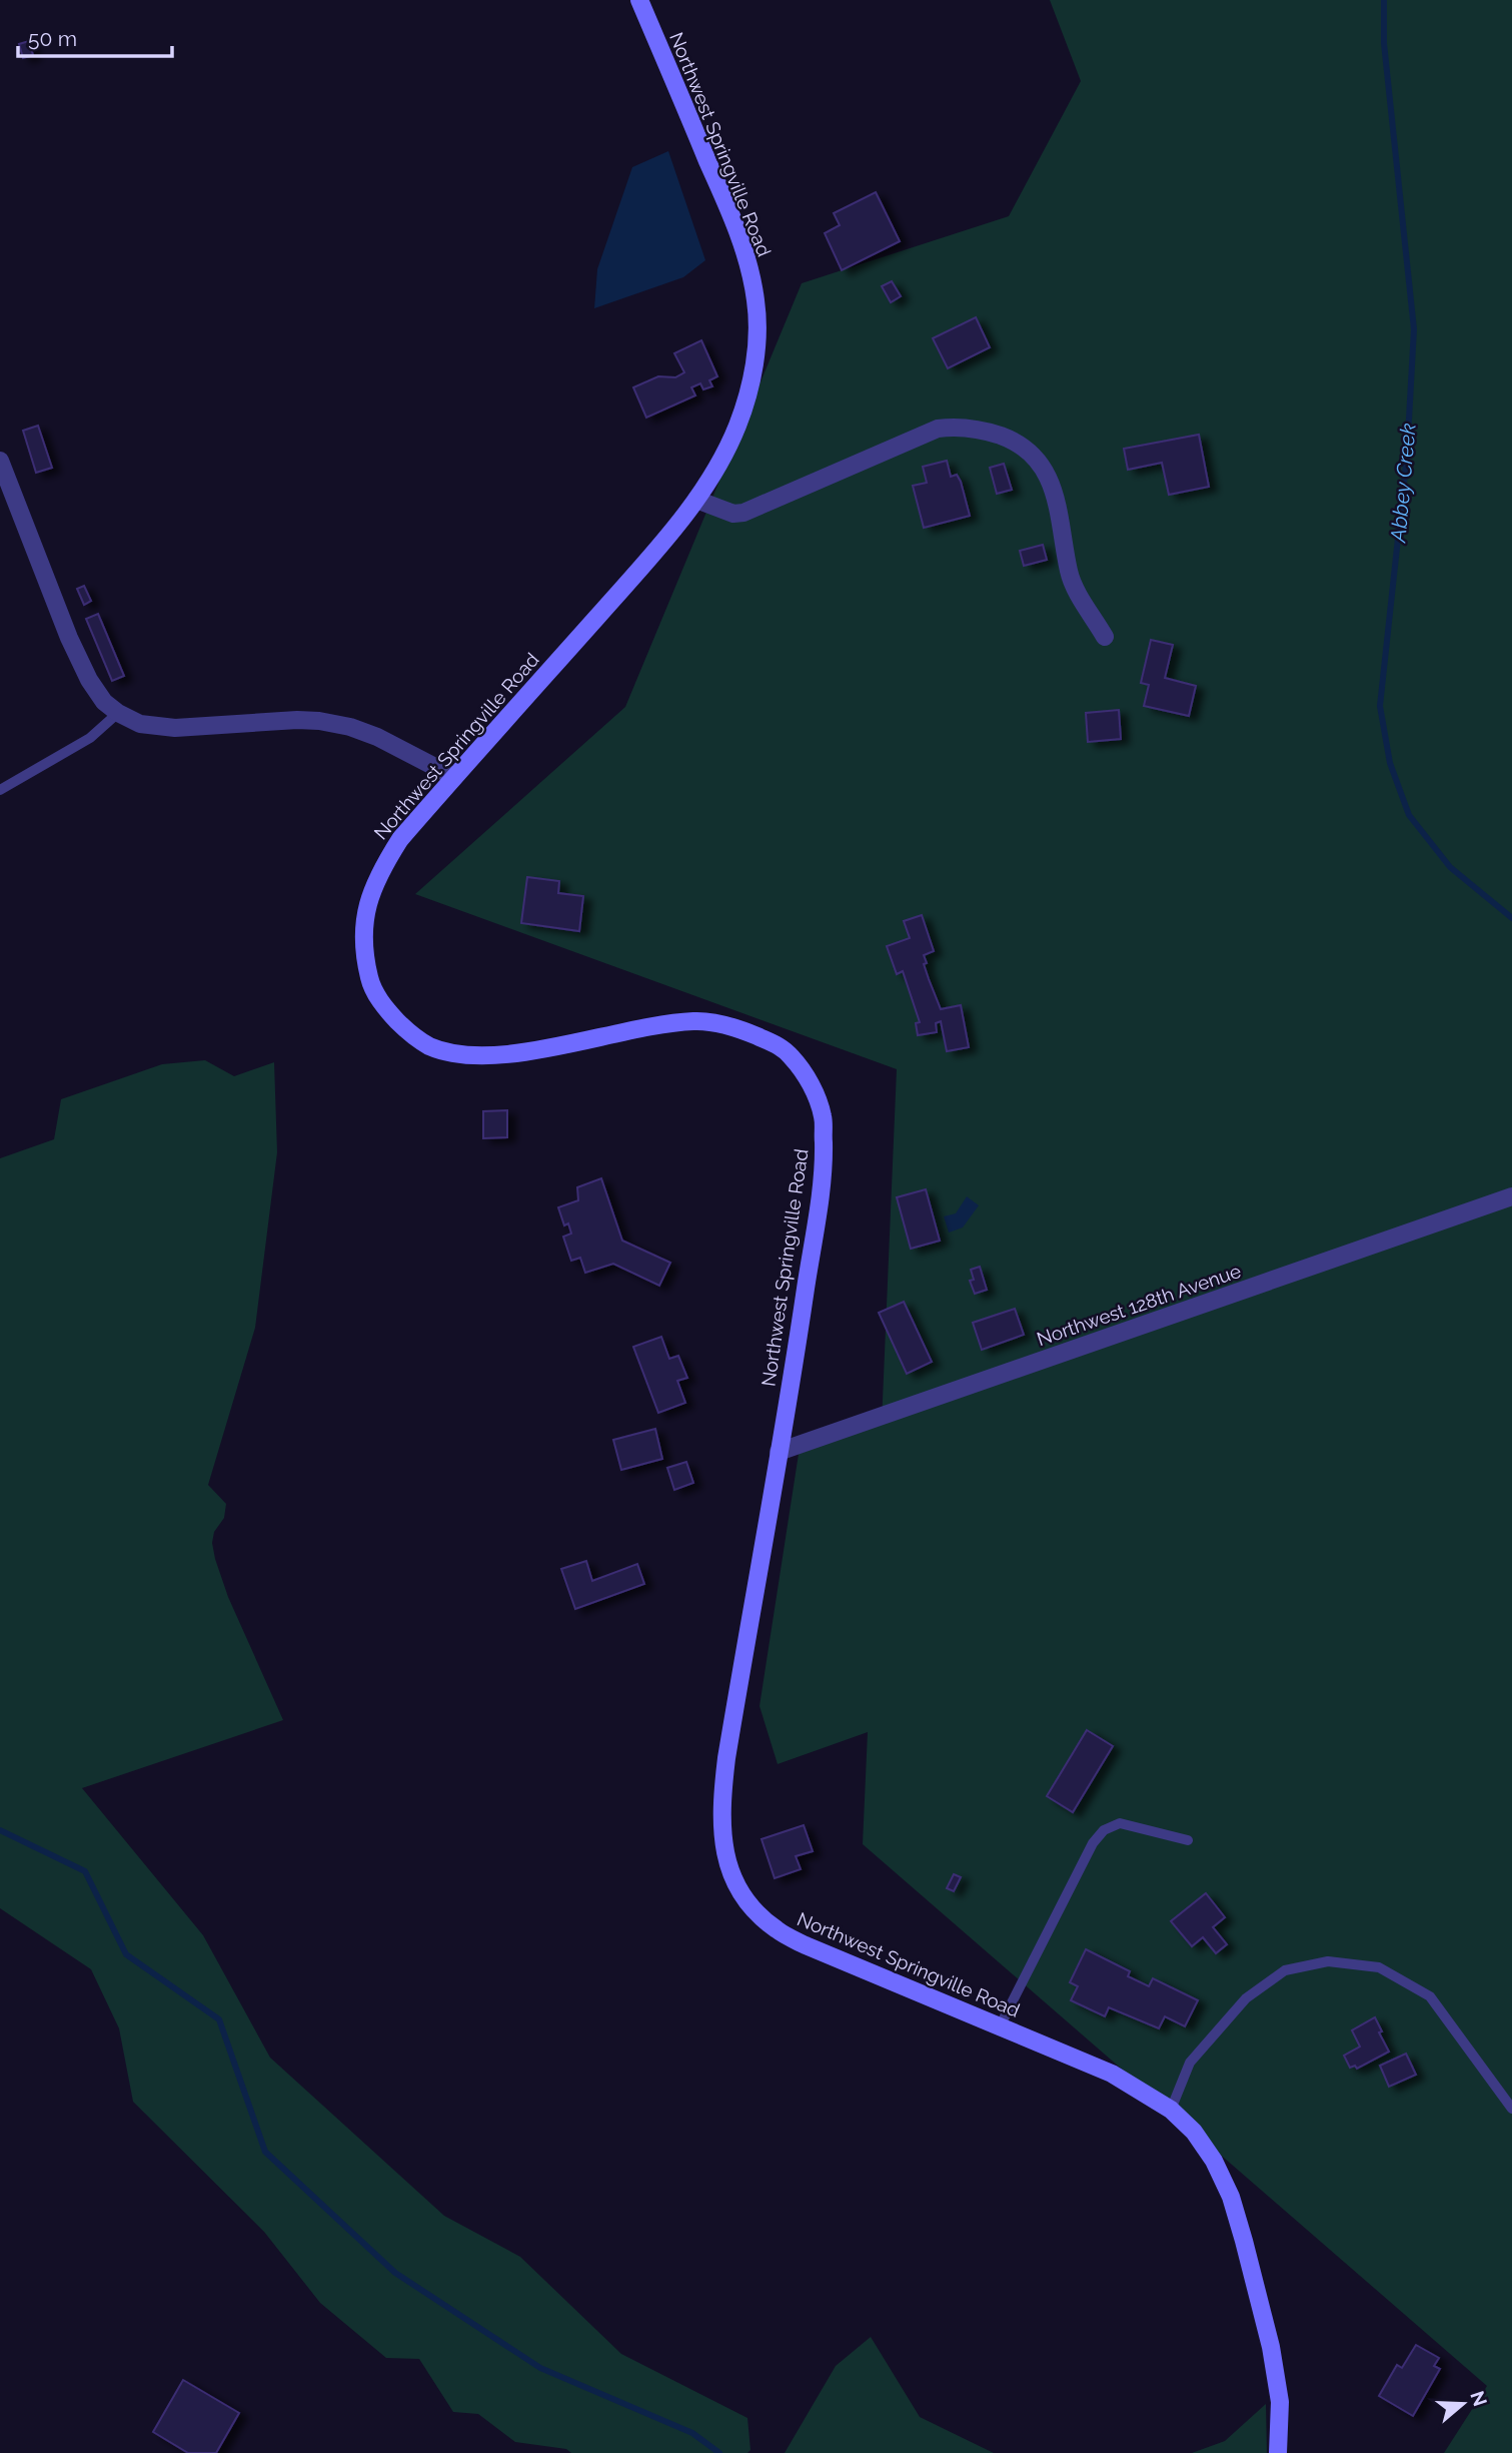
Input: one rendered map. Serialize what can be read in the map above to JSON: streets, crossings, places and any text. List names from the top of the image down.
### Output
{
  "streets": {
    "street": ["Northwest Springville Road", "Northwest 128th Avenue"]
  },
  "crossings": [
    ["Northwest Springville Road", "Northwest 128th Avenue"]
  ],
  "water": ["Abbey Creek"],
  "scale_bar": "50 m",
  "north": "right"
}
